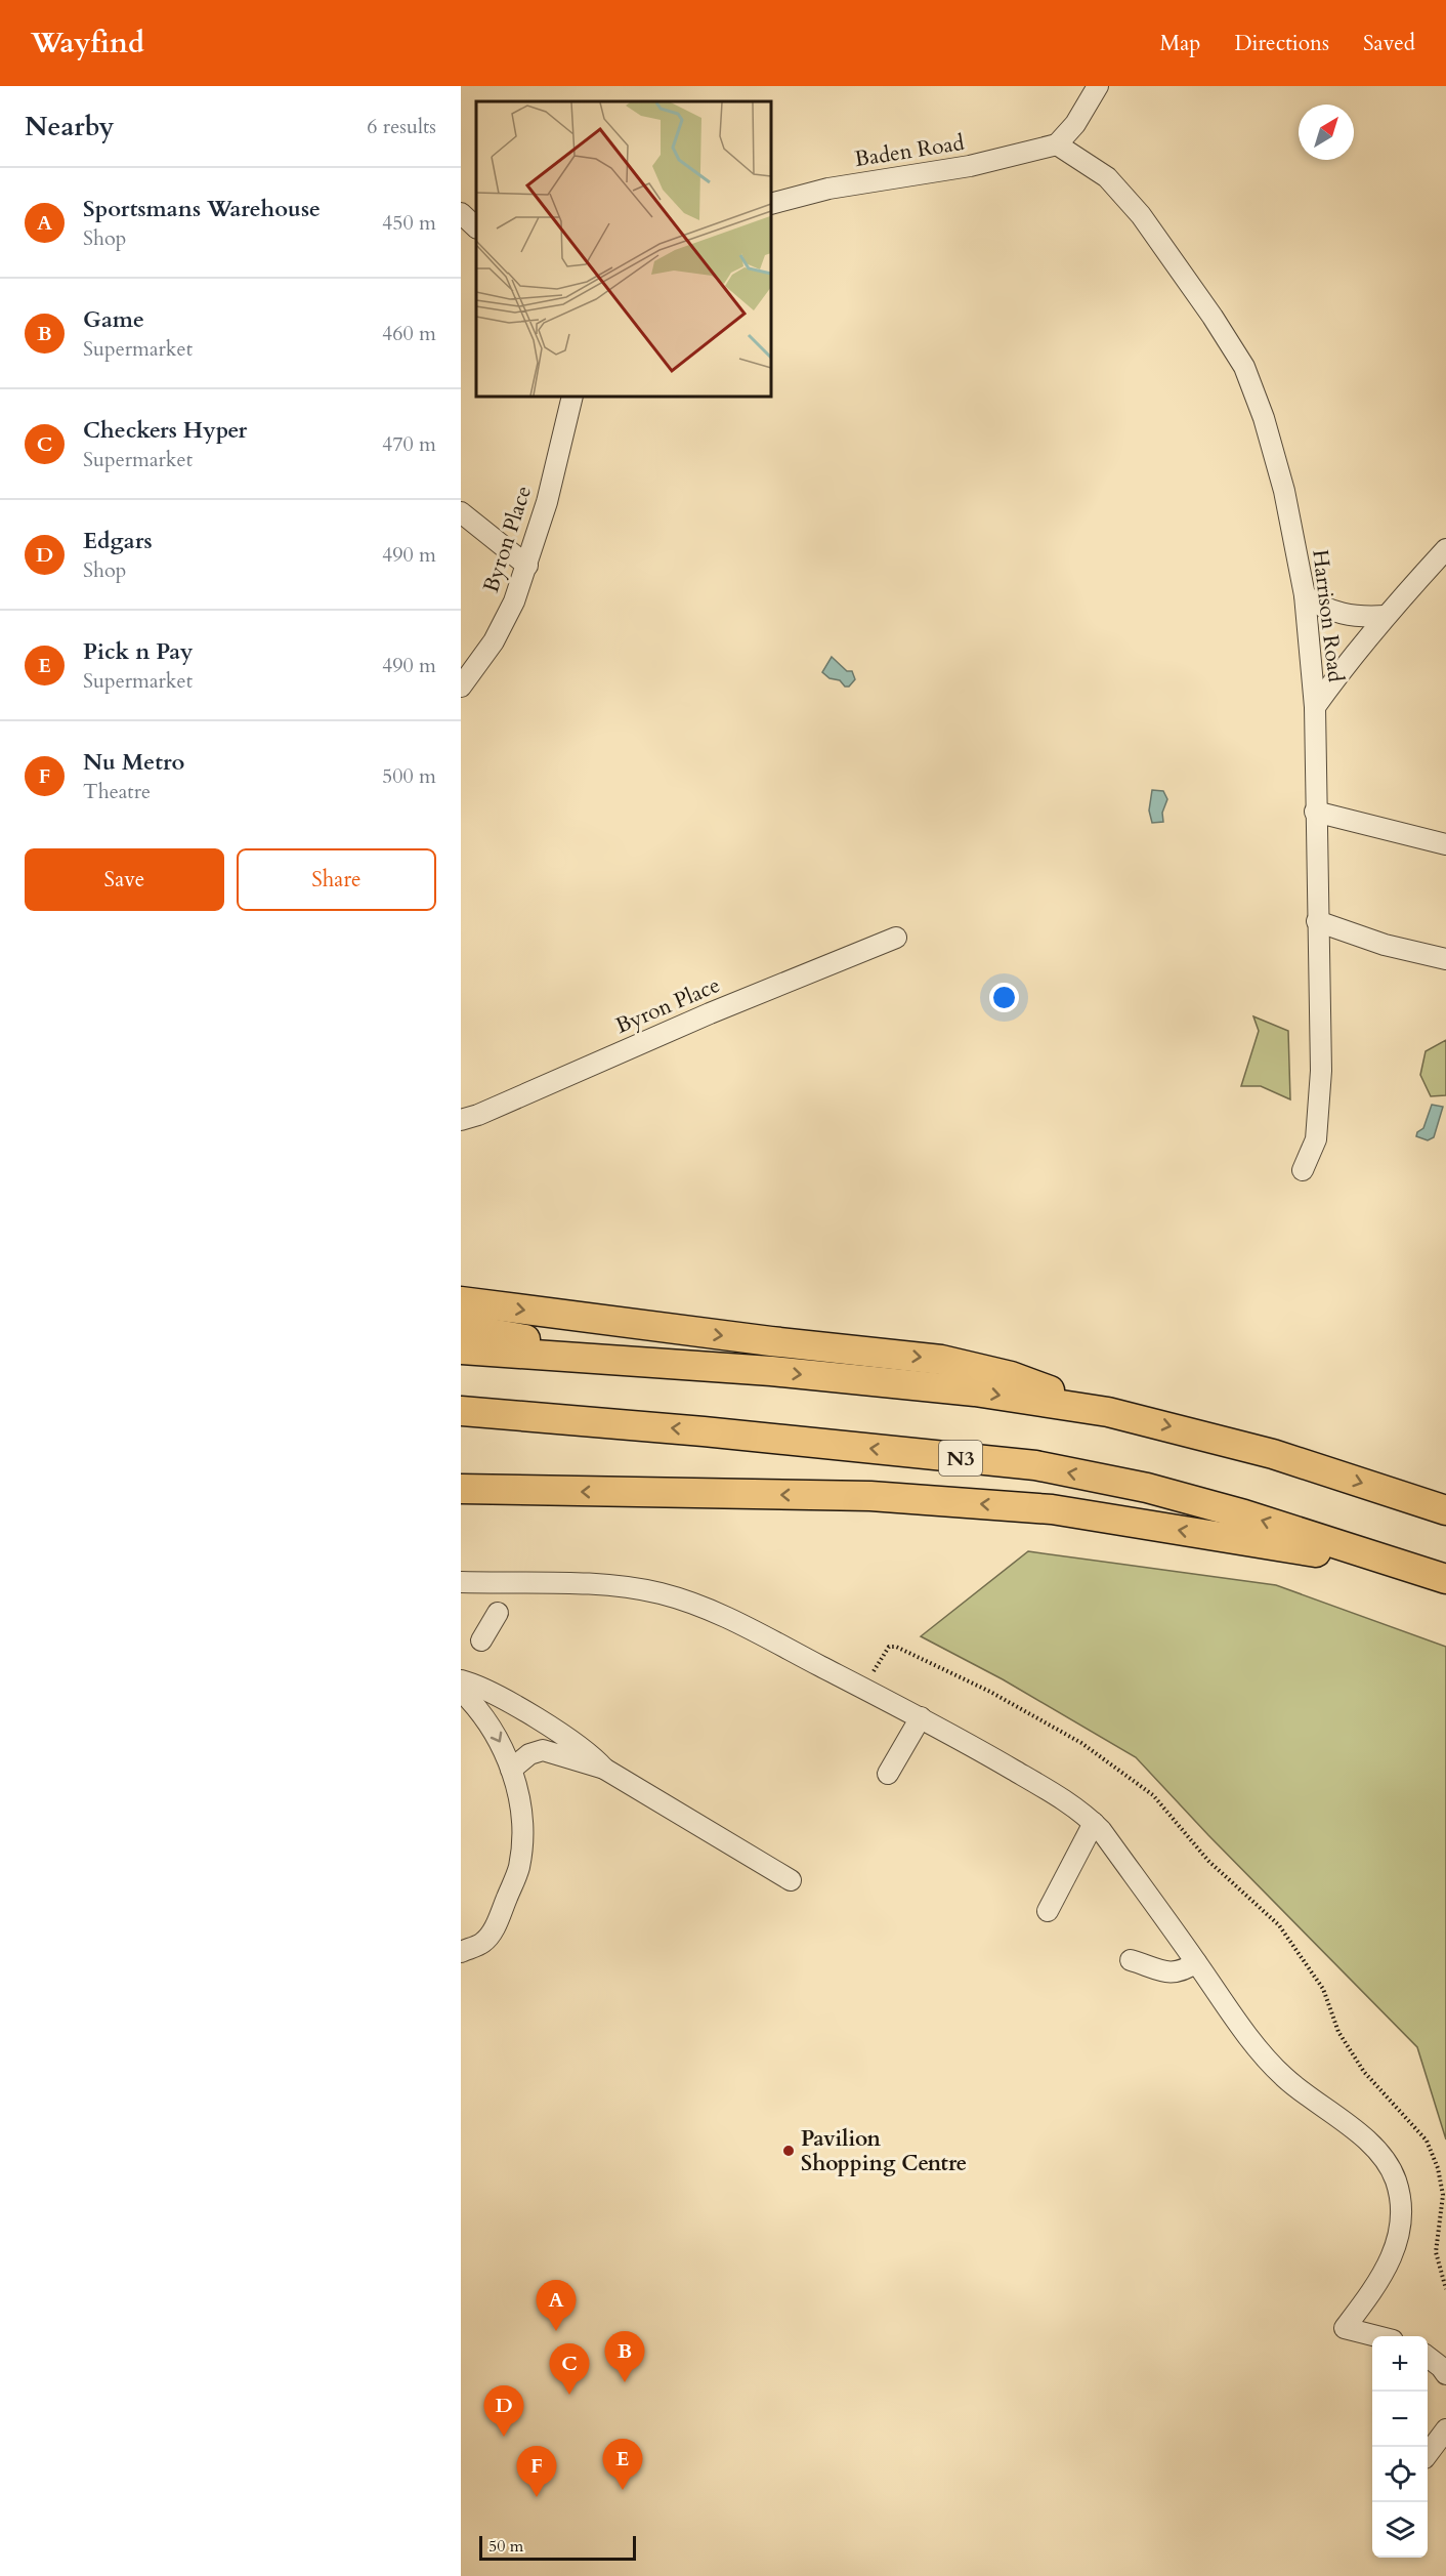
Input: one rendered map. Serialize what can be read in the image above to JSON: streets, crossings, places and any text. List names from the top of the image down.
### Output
{
  "streets": {
    "highway": ["N3"],
    "street": ["Baden Road", "Byron Place", "Harrison Road"]
  },
  "crossings": [
    ["Baden Road", "Harrison Road"]
  ],
  "places": ["Pavilion Shopping Centre"],
  "scale_bar": "50 m",
  "north": "top right",
  "page": {
    "header": "Wayfind",
    "nav": ["Map", "Directions", "Saved"],
    "heading": ["Nearby", "6 results"],
    "list": [
      {
        "mark": "A",
        "name": "Sportsmans Warehouse",
        "note": "Shop",
        "value": "450 m"
      },
      {
        "mark": "B",
        "name": "Game",
        "note": "Supermarket",
        "value": "460 m"
      },
      {
        "mark": "C",
        "name": "Checkers Hyper",
        "note": "Supermarket",
        "value": "470 m"
      },
      {
        "mark": "D",
        "name": "Edgars",
        "note": "Shop",
        "value": "490 m"
      },
      {
        "mark": "E",
        "name": "Pick n Pay",
        "note": "Supermarket",
        "value": "490 m"
      },
      {
        "mark": "F",
        "name": "Nu Metro",
        "note": "Theatre",
        "value": "500 m"
      }
    ],
    "buttons": ["Save", "Share"],
    "pins": [
      "A",
      "B",
      "C",
      "D",
      "E",
      "F"
    ],
    "map_buttons": ["+", "−"],
    "scale": "50 m"
  }
}
